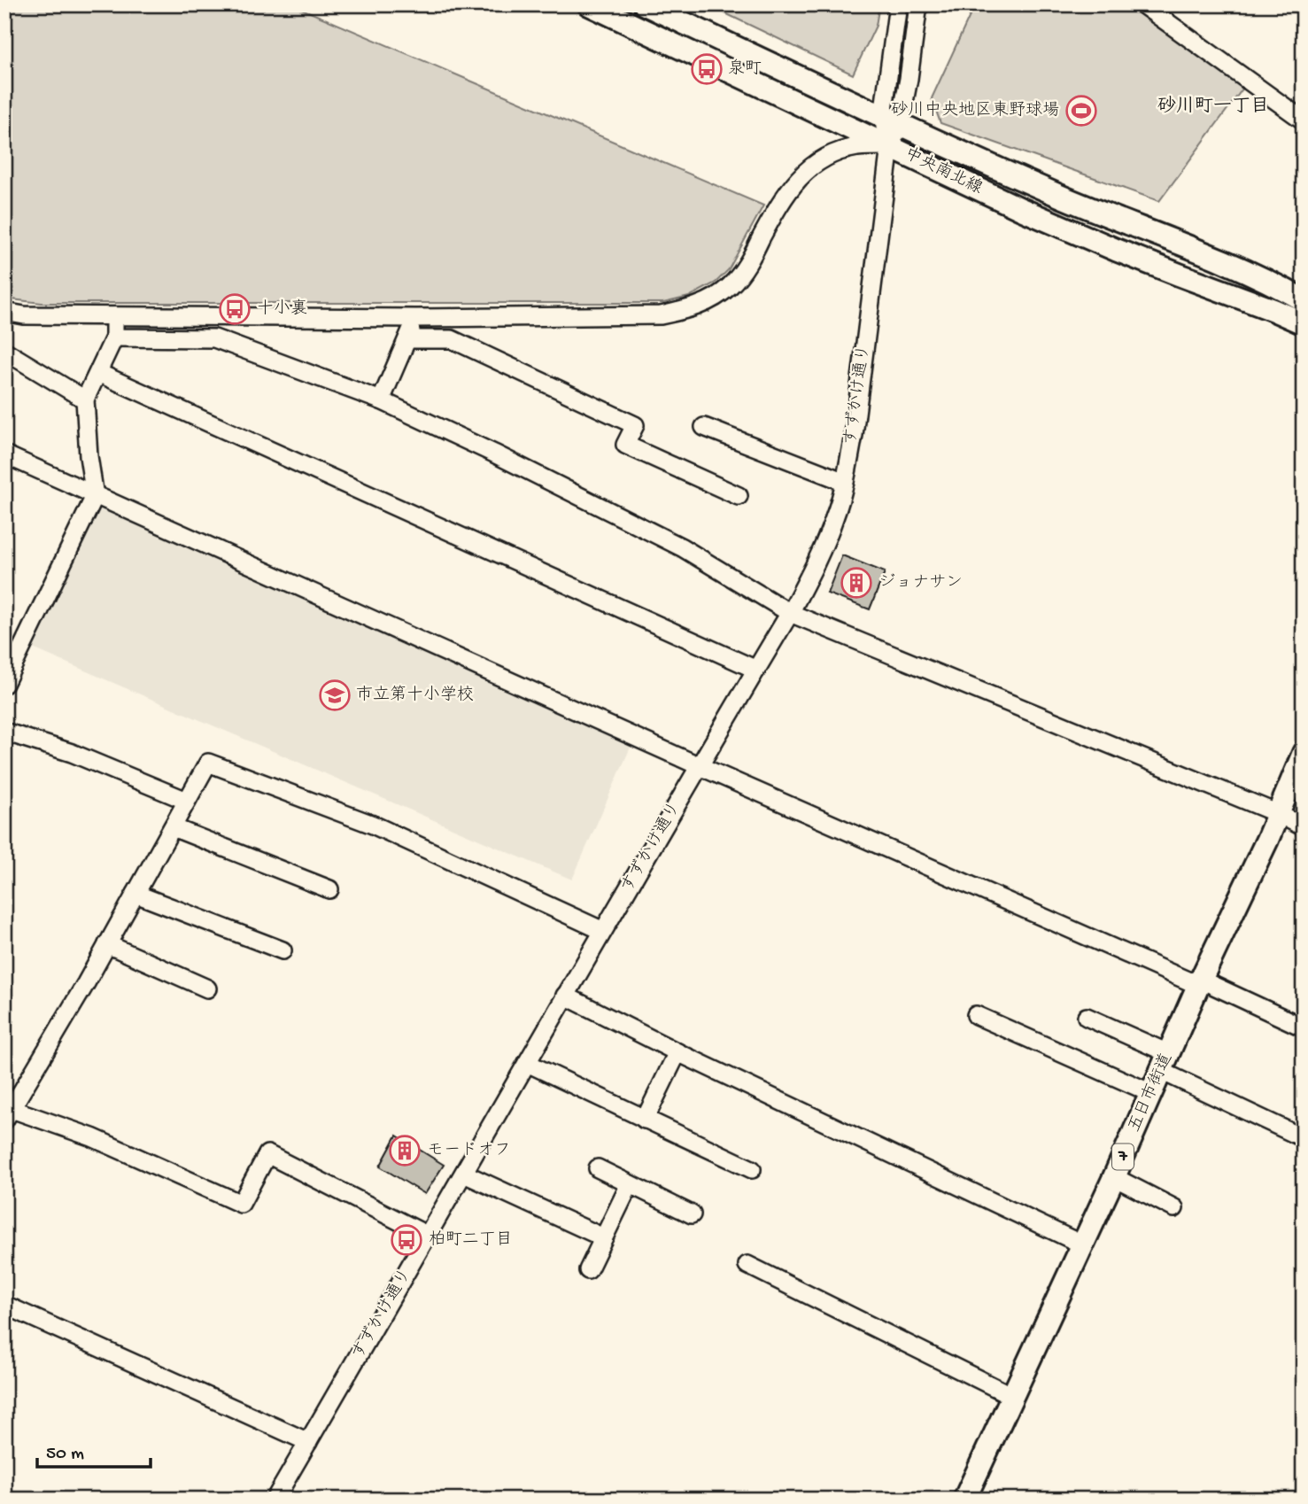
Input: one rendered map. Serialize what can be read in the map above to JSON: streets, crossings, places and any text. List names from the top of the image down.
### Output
{
  "streets": {
    "main road": ["中央南北線", "五日市街道", "7"],
    "street": ["すずかけ通り"]
  },
  "crossings": [
    ["中央南北線", "すずかけ通り"]
  ],
  "districts": ["砂川町一丁目"],
  "places": {
    "bus stop": ["泉町", "十小裏", "柏町二丁目"],
    "sports": ["砂川中央地区東野球場"],
    "building": ["ジョナサン", "モードオフ"],
    "school or university": ["市立第十小学校"]
  },
  "scale_bar": "50 m"
}
